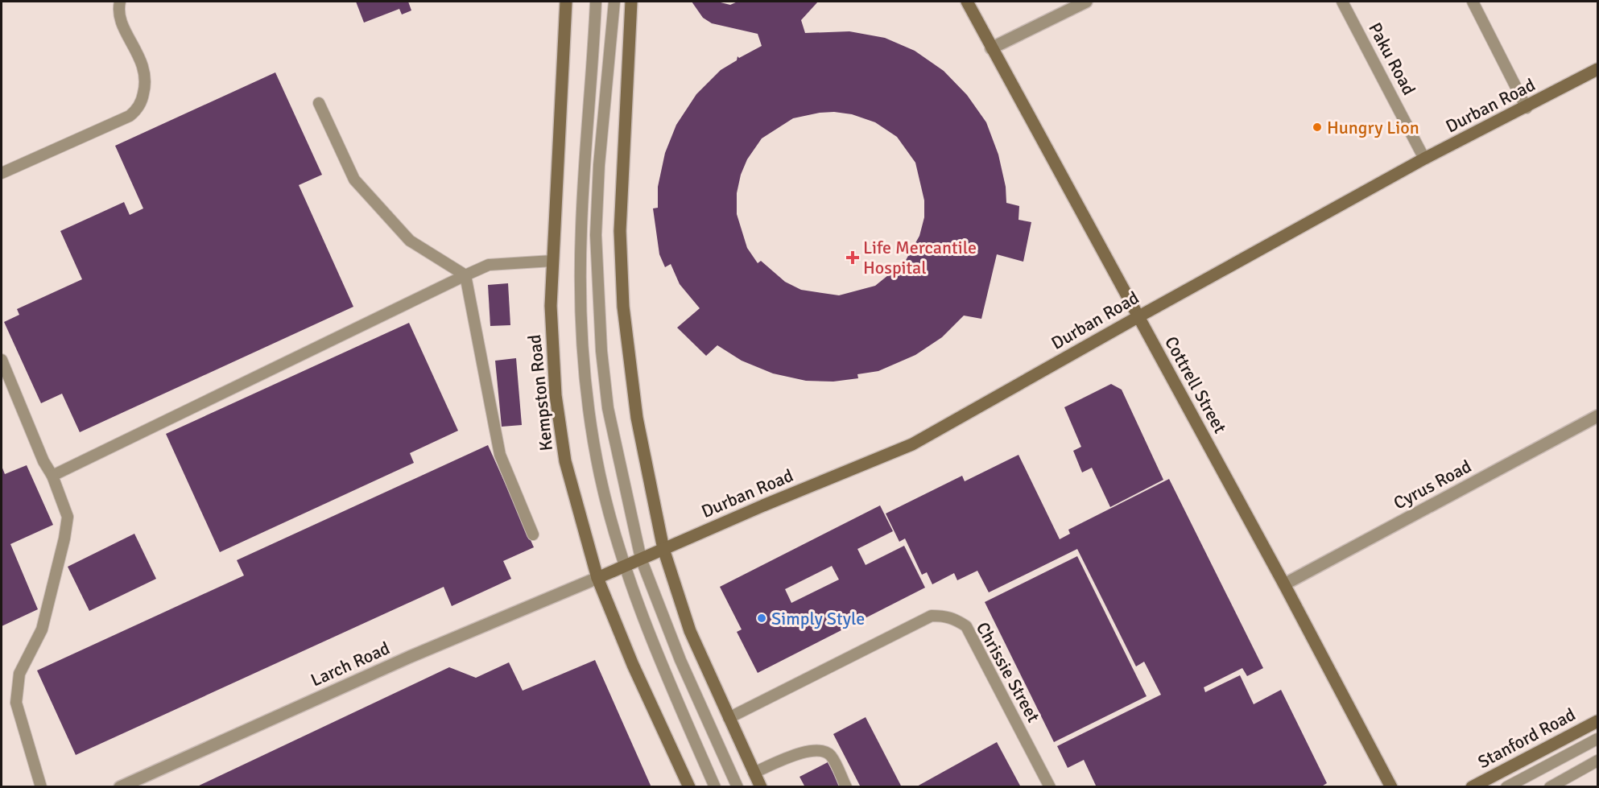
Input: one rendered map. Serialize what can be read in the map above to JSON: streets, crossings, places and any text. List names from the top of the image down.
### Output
{
  "streets": {
    "street": [
      "Durban Road",
      "Cottrell Street",
      "Kempston Road",
      "Cyrus Road",
      "Larch Road",
      "Stanford Road"
    ],
    "lane": ["Paku Road", "Chrissie Street"]
  },
  "crossings": [
    ["Paku Road", "Durban Road"],
    ["Durban Road", "Cottrell Street"],
    ["Durban Road", "Kempston Road"],
    ["Durban Road", "Larch Road"],
    ["Cottrell Street", "Cyrus Road"],
    ["Kempston Road", "Larch Road"]
  ],
  "places": {
    "other": ["Hungry Lion", "Simply Style"],
    "health": ["Life Mercantile Hospital"]
  }
}
